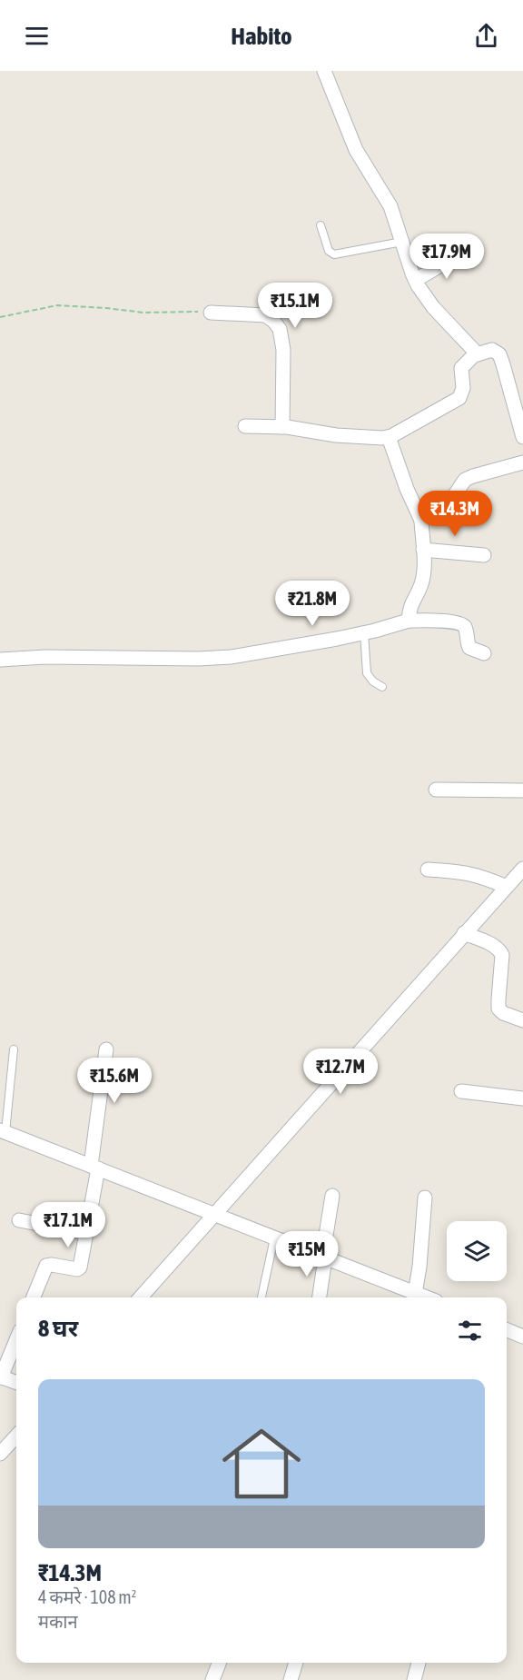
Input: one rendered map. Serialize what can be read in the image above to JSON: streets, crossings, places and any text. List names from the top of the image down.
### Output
{
  "page": {
    "header": "Habito",
    "price": [
      "₹17.9M",
      "₹15.1M",
      "₹14.3M",
      "₹21.8M",
      "₹12.7M",
      "₹15.6M",
      "₹17.1M",
      "₹15M"
    ],
    "heading": "8 घर",
    "list": [
      {
        "name": "₹14.3M",
        "note": "4 कमरे · 108 m² · मकान"
      }
    ]
  }
}
